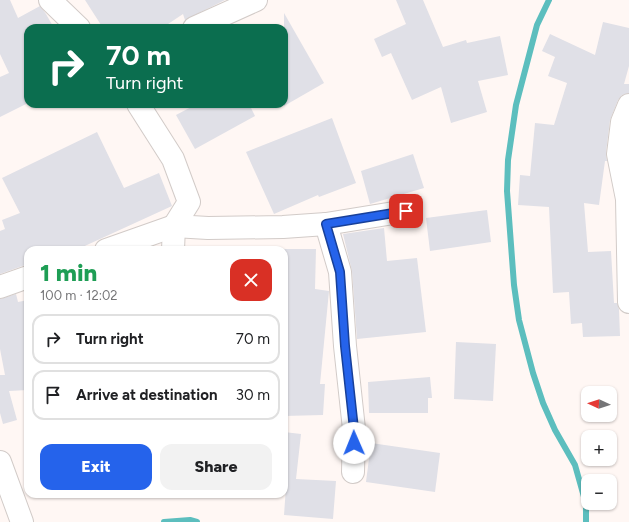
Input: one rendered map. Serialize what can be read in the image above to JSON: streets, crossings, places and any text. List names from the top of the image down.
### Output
{
  "north": "left",
  "page": {
    "turn": ["70 m", "Turn right"],
    "heading": ["1 min", "100 m · 12:02"],
    "list": [
      {
        "name": "Turn right",
        "value": "70 m"
      },
      {
        "name": "Arrive at destination",
        "value": "30 m"
      }
    ],
    "map_buttons": ["+", "−"],
    "buttons": ["Exit", "Share"]
  }
}
